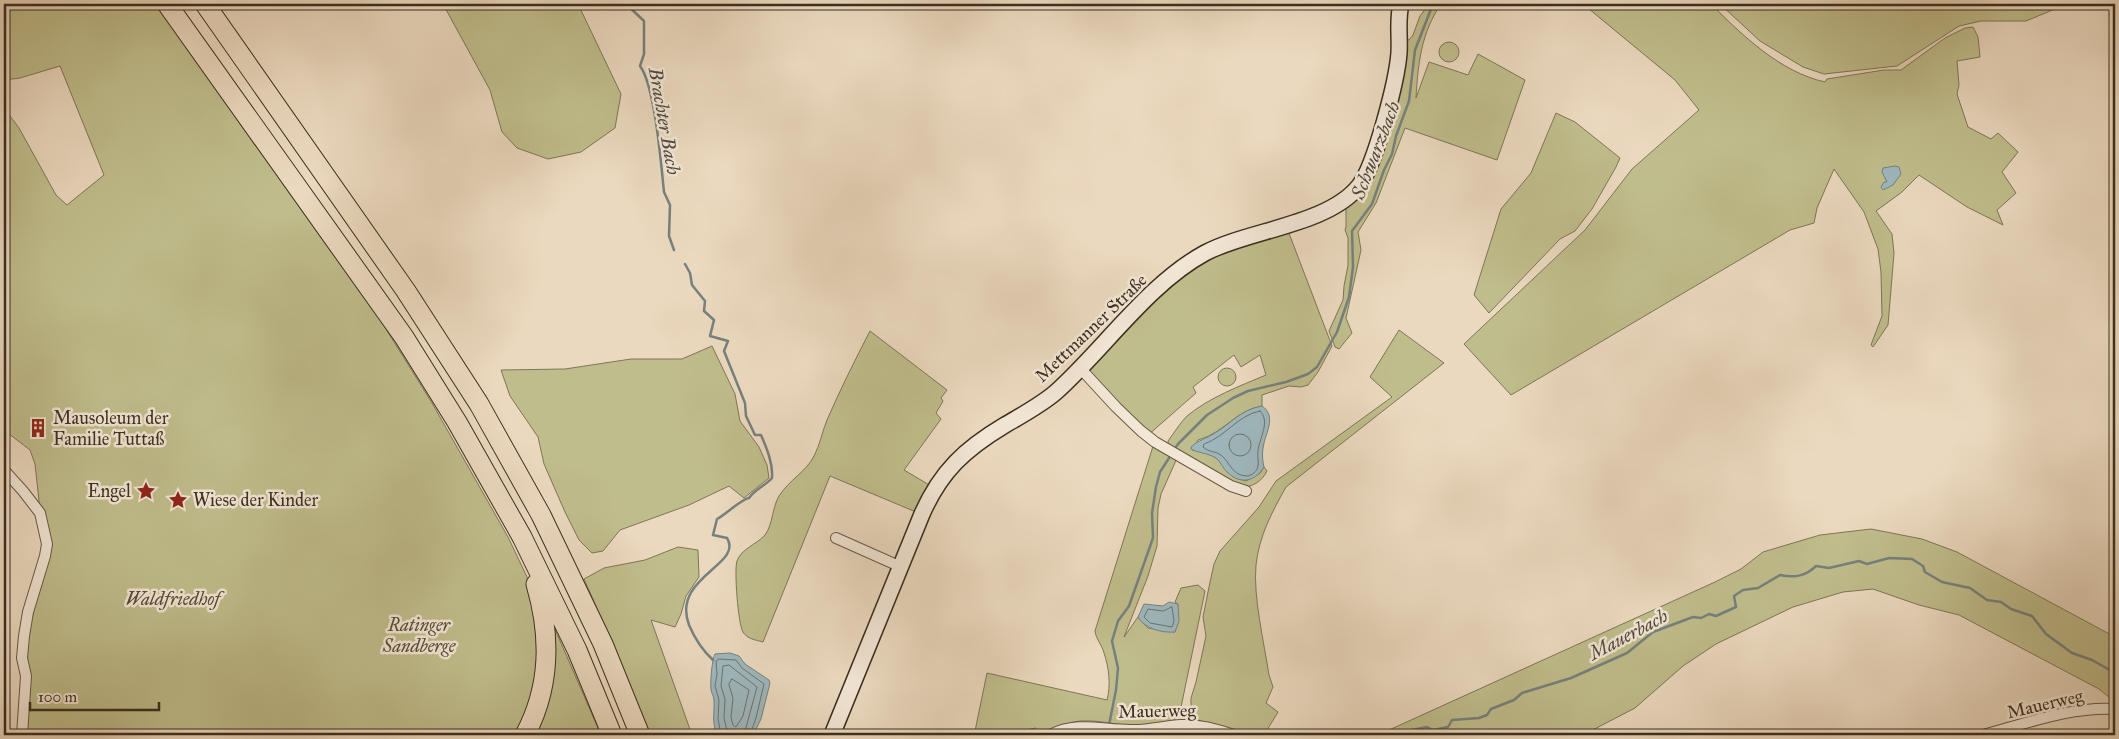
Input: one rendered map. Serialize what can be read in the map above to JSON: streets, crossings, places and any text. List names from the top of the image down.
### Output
{
  "streets": {
    "main road": ["Mettmanner Straße"],
    "street": ["Mauerweg"]
  },
  "water": ["Brachter Bach", "Schwarzbach", "Mauerbach"],
  "parks": ["Waldfriedhof", "Ratinger Sandberge"],
  "places": {
    "building": ["Mausoleum der Familie Tuttaß"],
    "place": ["Engel", "Wiese der Kinder"]
  },
  "scale_bar": "100 m"
}
